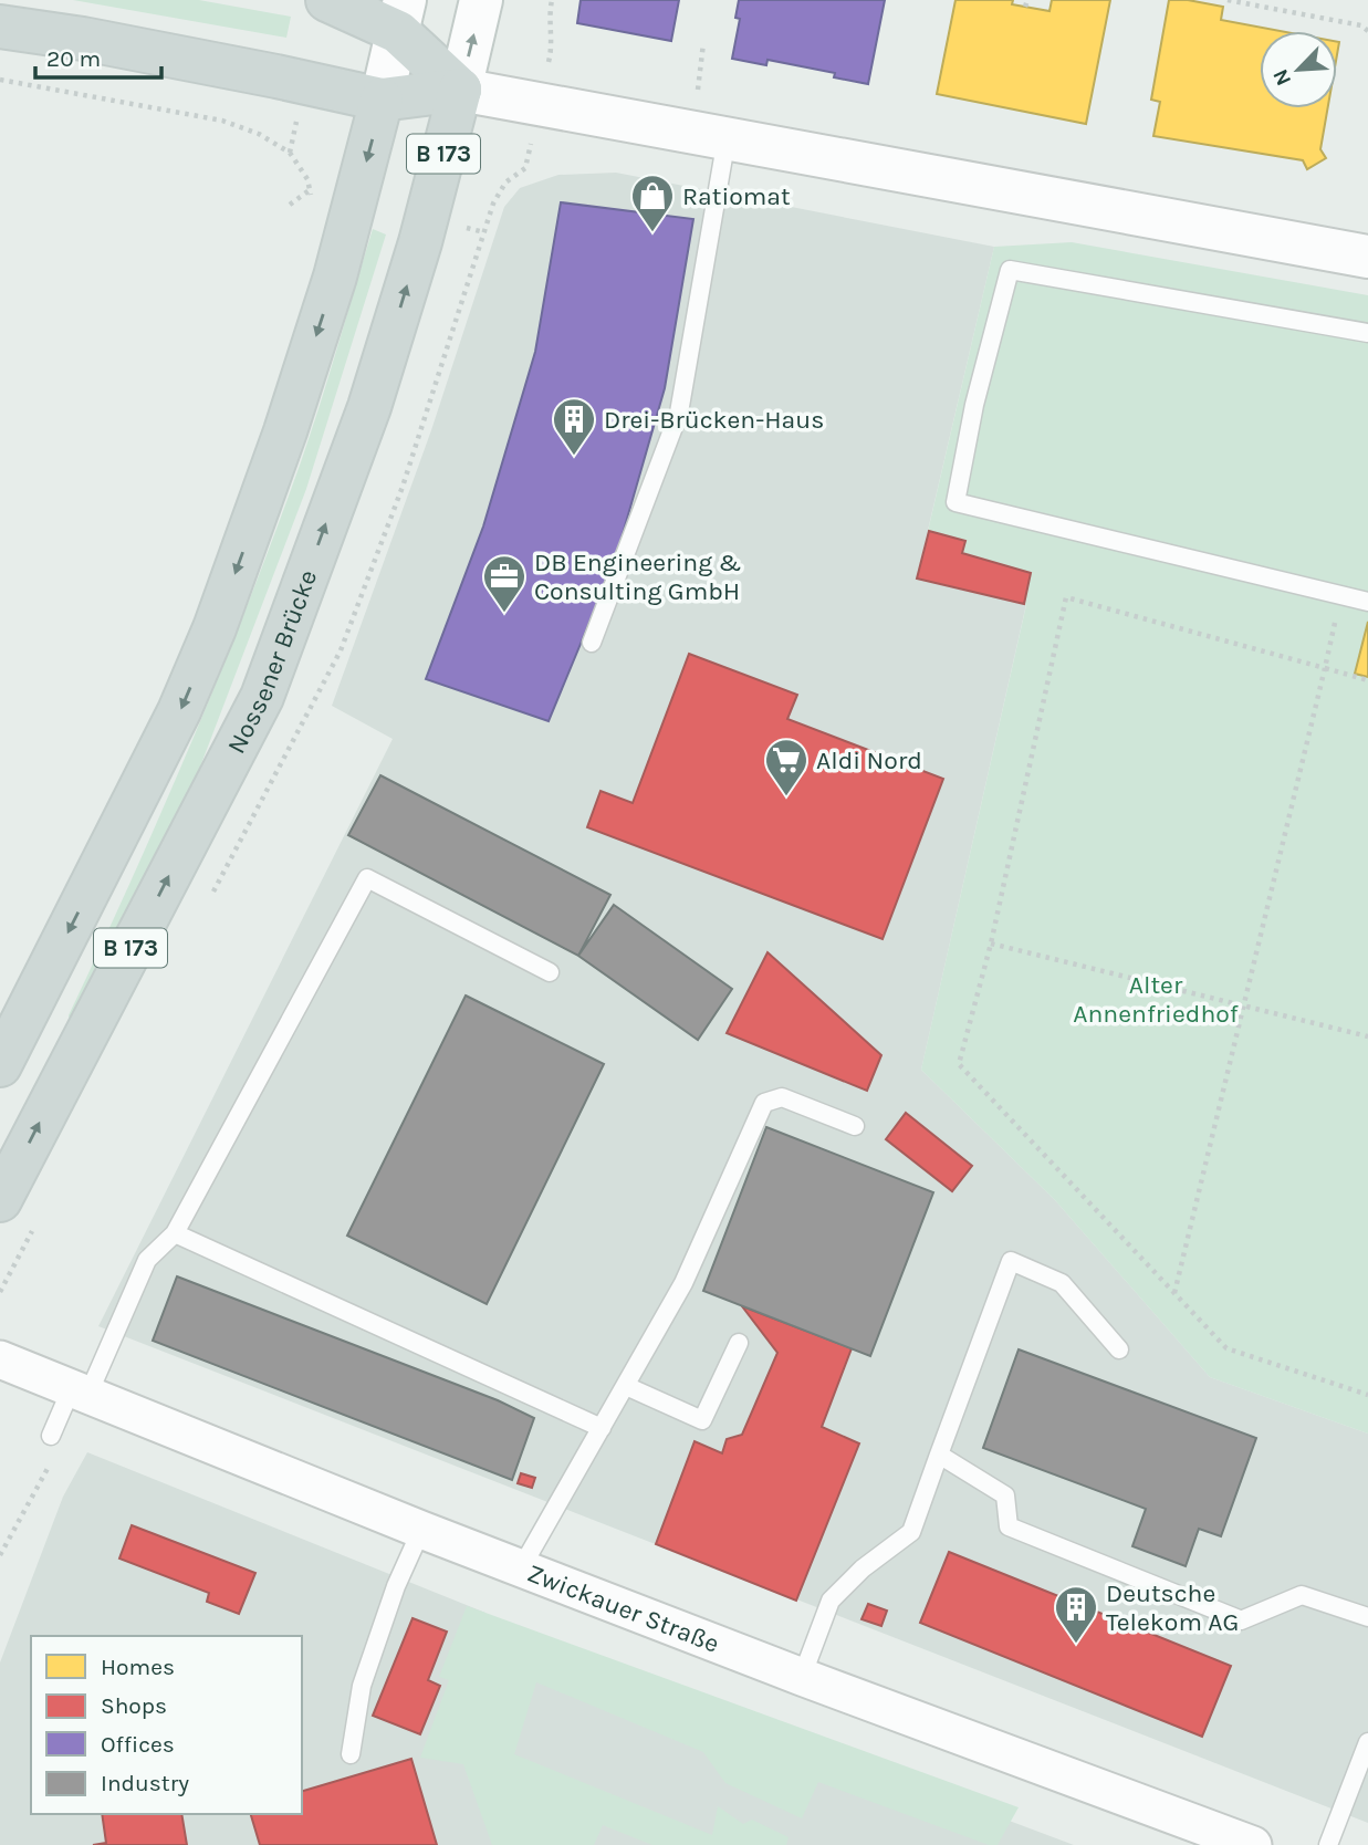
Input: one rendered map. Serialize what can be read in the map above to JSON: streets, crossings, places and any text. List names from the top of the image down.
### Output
{
  "streets": {
    "main road": ["B 173", "Nossener Brücke"],
    "street": ["Zwickauer Straße"]
  },
  "parks": ["Alter Annenfriedhof"],
  "places": {
    "shop": ["Ratiomat"],
    "building": ["Drei-Brücken-Haus", "Deutsche Telekom AG"],
    "office": ["DB Engineering & Consulting GmbH"],
    "supermarket": ["Aldi Nord"]
  },
  "legend": [
    "Homes",
    "Shops",
    "Offices",
    "Industry"
  ],
  "scale_bar": "20 m",
  "north": "bottom left"
}
